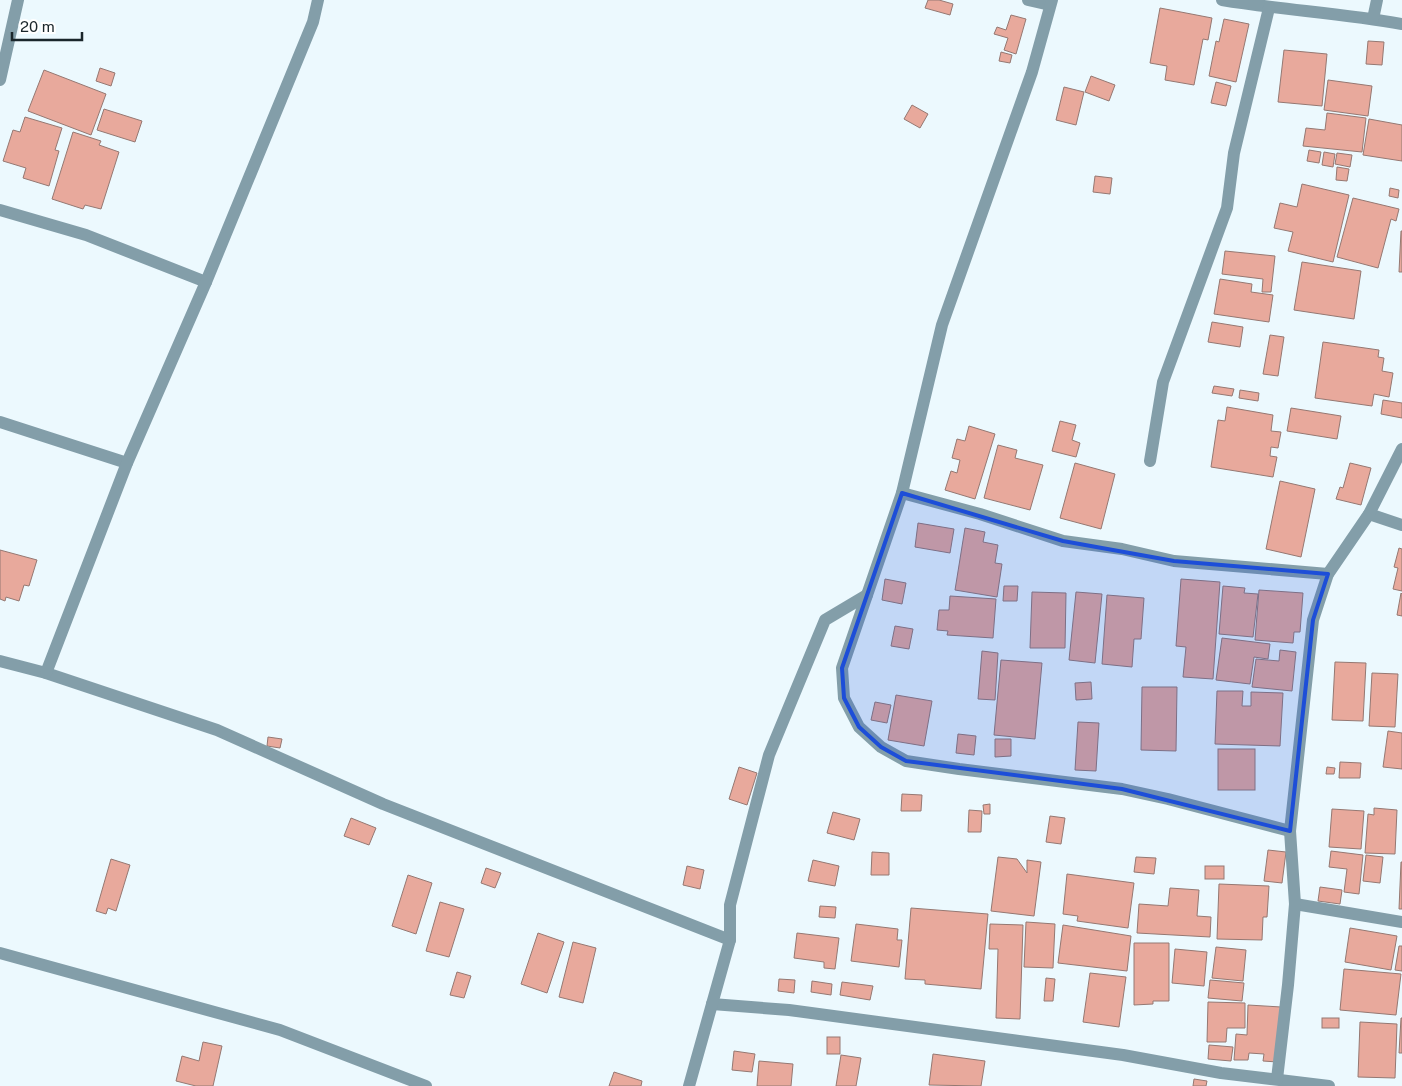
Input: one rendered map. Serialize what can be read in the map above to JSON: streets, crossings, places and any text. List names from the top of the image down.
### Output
{
  "scale_bar": "20 m"
}
